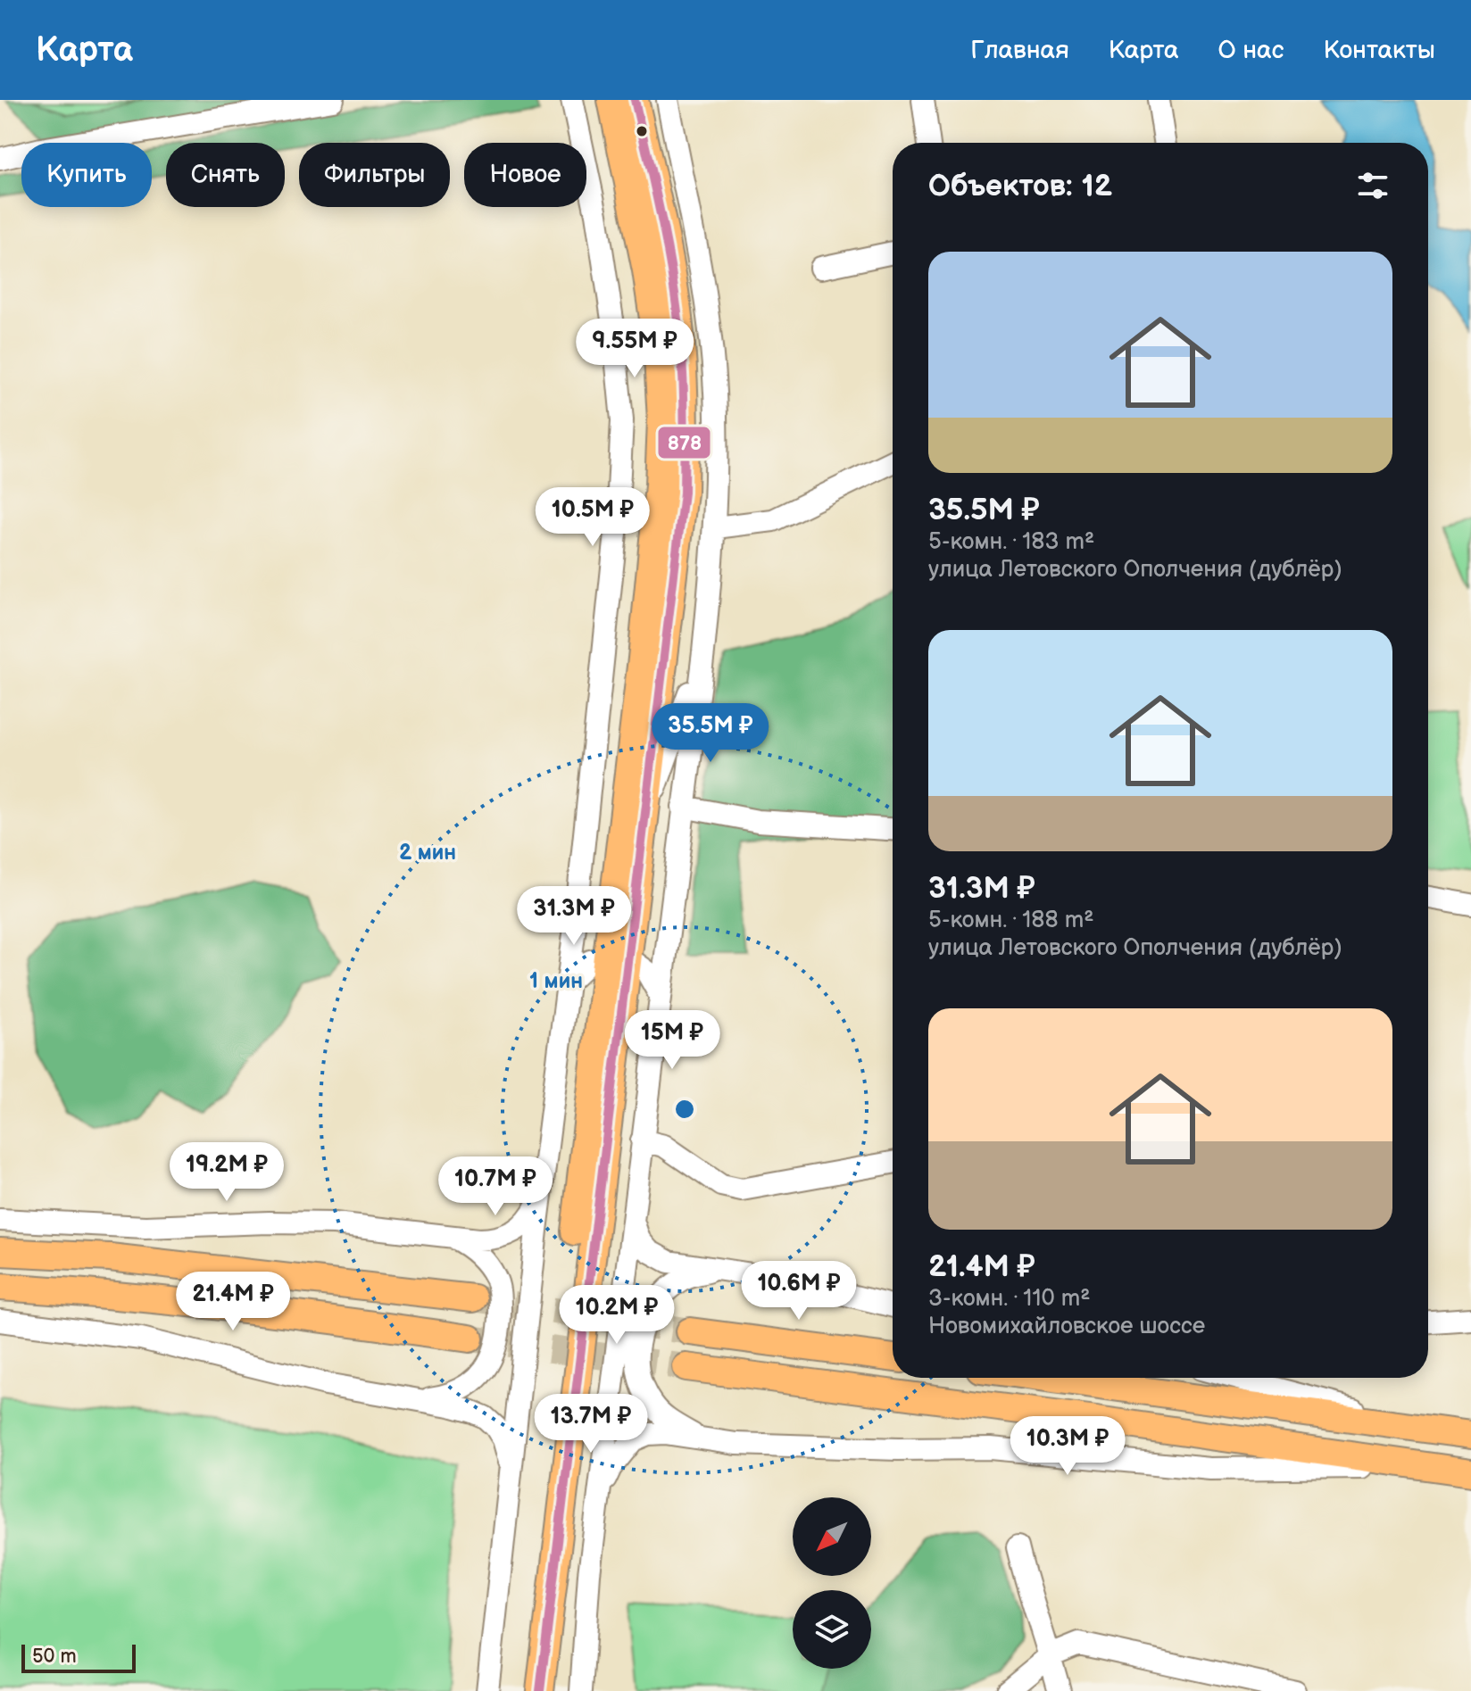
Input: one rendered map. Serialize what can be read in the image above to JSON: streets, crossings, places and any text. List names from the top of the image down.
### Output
{
  "lines": ["transit line 878"],
  "scale_bar": "50 m",
  "north": "bottom left",
  "page": {
    "header": "Карта",
    "nav": [
      "Главная",
      "Карта",
      "О нас",
      "Контакты"
    ],
    "chip": [
      "Купить",
      "Снять",
      "Фильтры",
      "Новое"
    ],
    "heading": "Объектов: 12",
    "list": [
      {
        "name": "35.5M ₽",
        "note": "5-комн. · 183 m² · улица Летовского Ополчения (дублёр)"
      },
      {
        "name": "31.3M ₽",
        "note": "5-комн. · 188 m² · улица Летовского Ополчения (дублёр)"
      },
      {
        "name": "21.4M ₽",
        "note": "3-комн. · 110 m² · Новомихайловское шоссе"
      }
    ],
    "price": [
      "9.55M ₽",
      "10.5M ₽",
      "35.5M ₽",
      "31.3M ₽",
      "15M ₽",
      "19.2M ₽",
      "10.7M ₽",
      "10.6M ₽",
      "21.4M ₽",
      "10.2M ₽",
      "13.7M ₽",
      "10.3M ₽"
    ],
    "scale": "50 m"
  },
  "rings": ["2 мин", "1 мин"]
}
